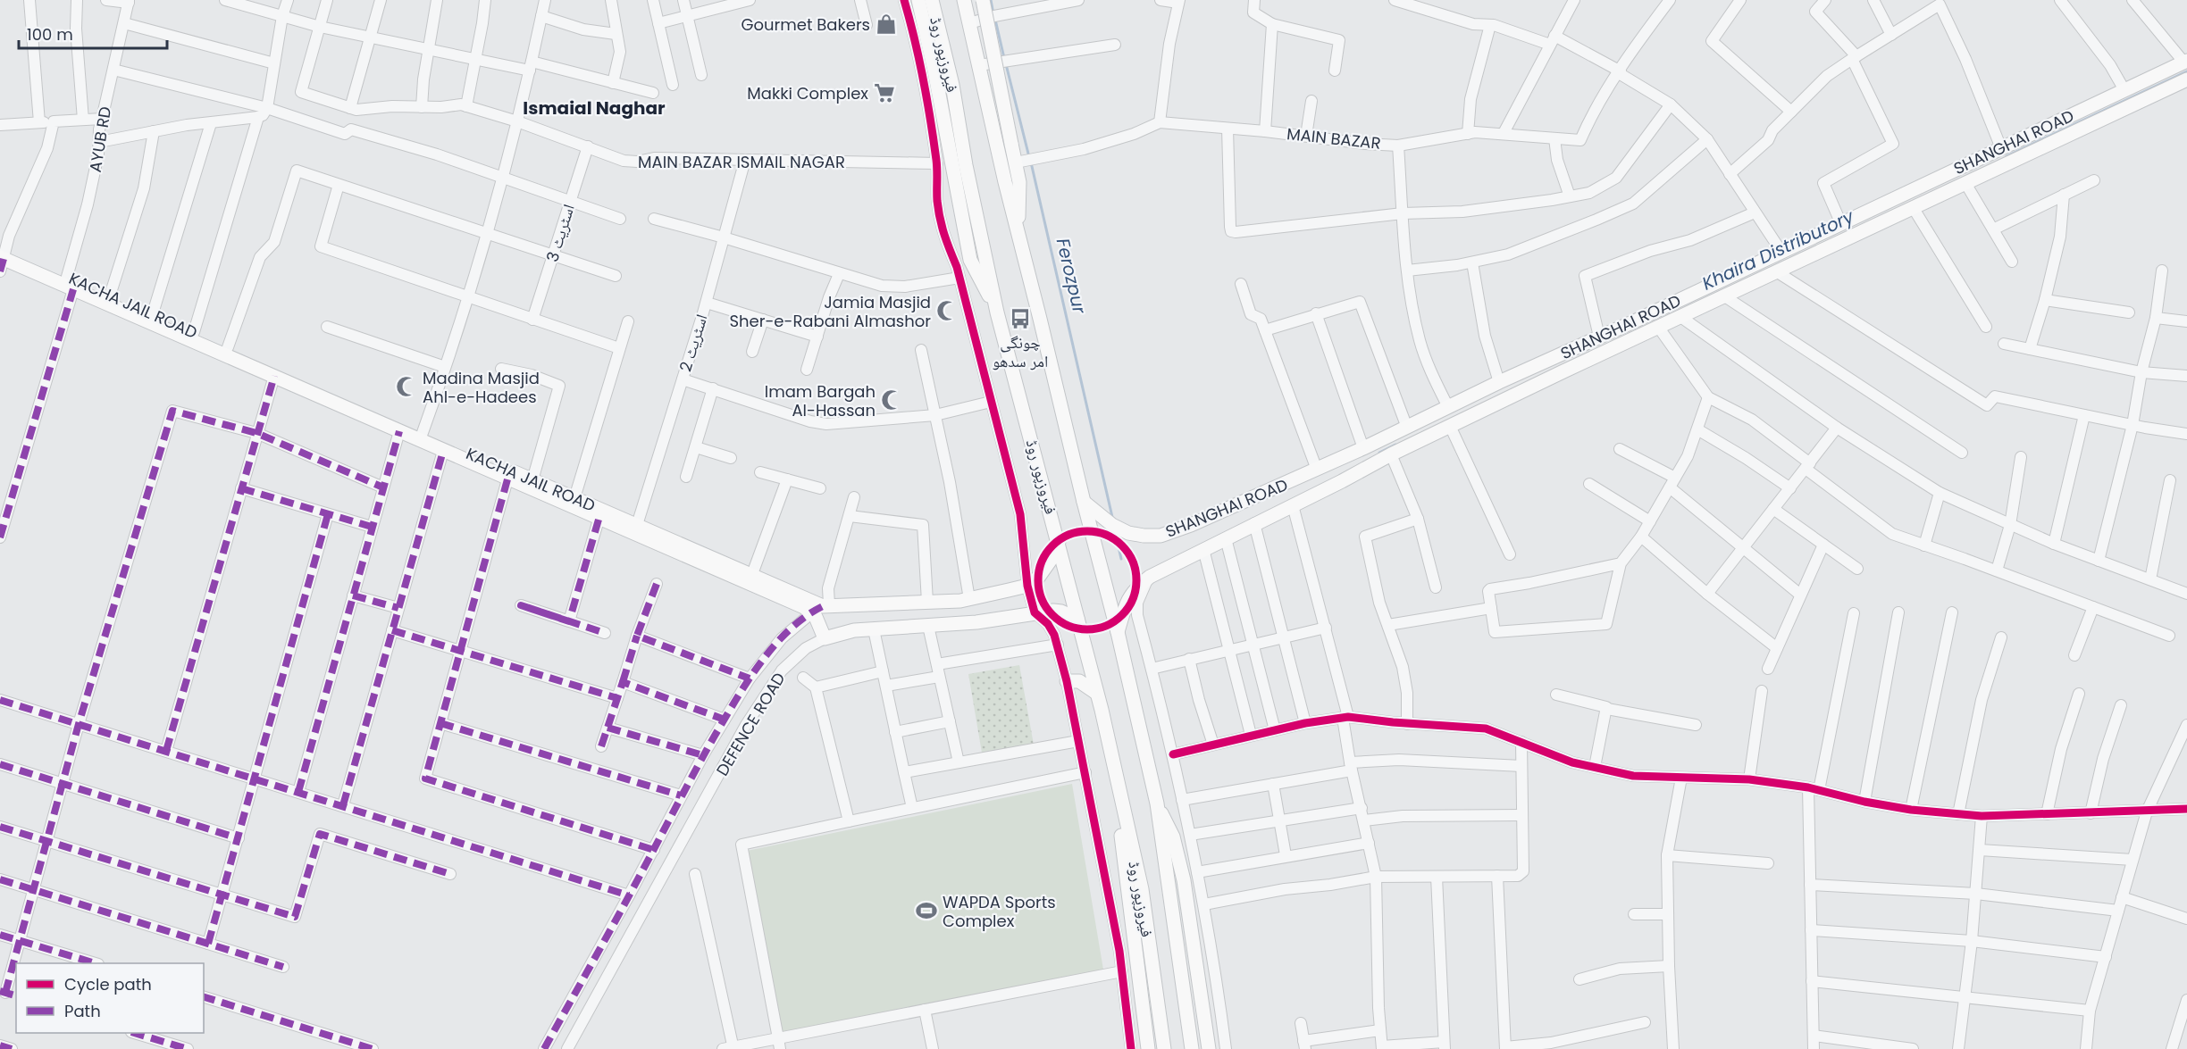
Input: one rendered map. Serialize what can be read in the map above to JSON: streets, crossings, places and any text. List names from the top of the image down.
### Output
{
  "streets": {
    "main road": [
      "فیروزپور روڈ",
      "SHANGHAI ROAD",
      "KACHA JAIL ROAD",
      "DEFENCE ROAD"
    ],
    "street": [
      "MAIN BAZAR",
      "AYUB RD",
      "MAIN BAZAR ISMAIL NAGAR",
      "اسٹریٹ 3",
      "اسٹریٹ 2"
    ]
  },
  "crossings": [
    ["فیروزپور روڈ", "SHANGHAI ROAD"],
    ["فیروزپور روڈ", "KACHA JAIL ROAD"],
    ["فیروزپور روڈ", "DEFENCE ROAD"],
    ["AYUB RD", "KACHA JAIL ROAD"],
    ["MAIN BAZAR ISMAIL NAGAR", "اسٹریٹ 3"],
    ["MAIN BAZAR ISMAIL NAGAR", "اسٹریٹ 2"],
    ["KACHA JAIL ROAD", "اسٹریٹ 2"]
  ],
  "districts": ["Ismaial Naghar"],
  "water": ["Khaira Distributory", "Ferozpur"],
  "places": {
    "shop": ["Gourmet Bakers"],
    "supermarket": ["Makki Complex"],
    "mosque": ["Jamia Masjid Sher-e-Rabani Almashor", "Madina Masjid Ahl-e-Hadees", "Imam Bargah Al-Hassan"],
    "bus stop": ["چونگی امر سدھو"],
    "sports": ["WAPDA Sports Complex"]
  },
  "legend": ["Cycle path", "Path"],
  "scale_bar": "100 m"
}
